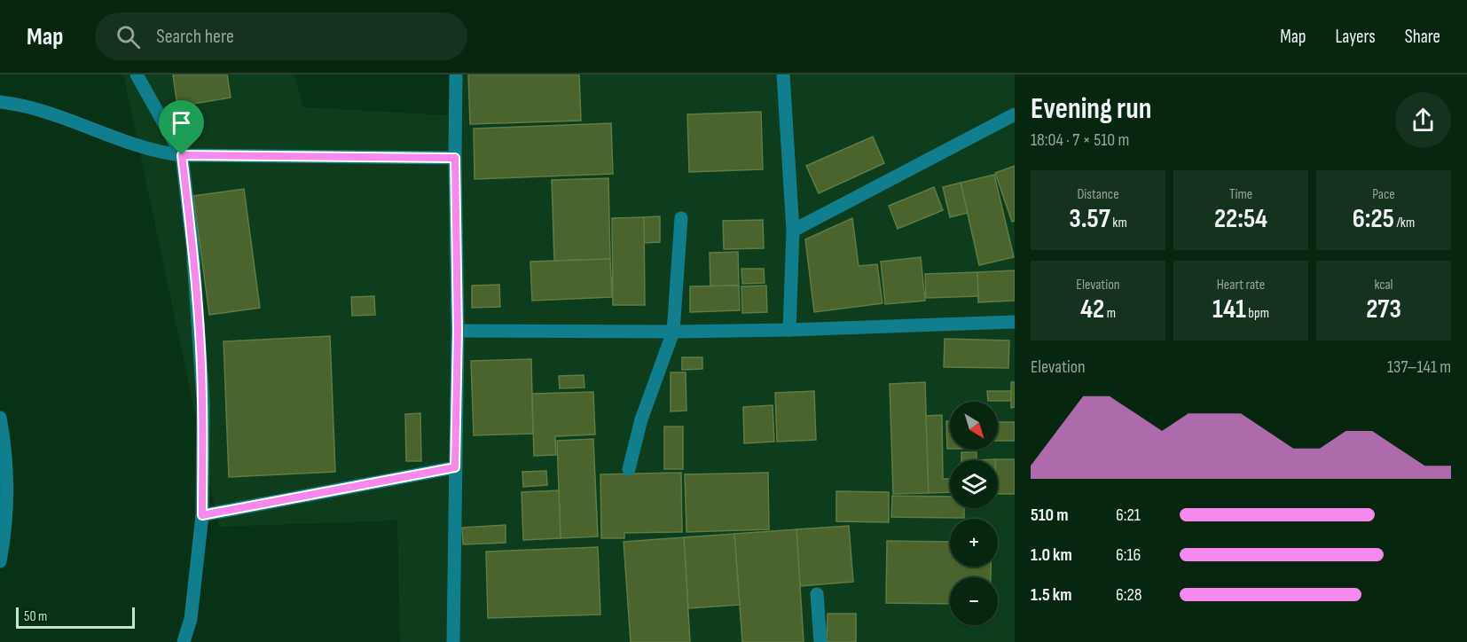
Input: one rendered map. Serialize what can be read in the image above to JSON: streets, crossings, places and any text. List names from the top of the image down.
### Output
{
  "scale_bar": "50 m",
  "north": "bottom right",
  "page": {
    "header": "Map",
    "search": "Search here",
    "nav": ["Map", "Layers", "Share"],
    "heading": ["Evening run", "18:04 · 7 × 510 m"],
    "stats": [
      ["Distance", "3.57 km"],
      ["Time", "22:54"],
      ["Pace", "6:25 /km"],
      ["Elevation", "42 m"],
      ["Heart rate", "141 bpm"],
      ["kcal", "273"]
    ],
    "chart": ["Elevation", "137–141 m"],
    "map_buttons": ["+", "−"],
    "list": [
      {
        "name": "510 m",
        "note": "6:21"
      },
      {
        "name": "1.0 km",
        "note": "6:16"
      },
      {
        "name": "1.5 km",
        "note": "6:28"
      }
    ],
    "scale": "50 m"
  }
}
